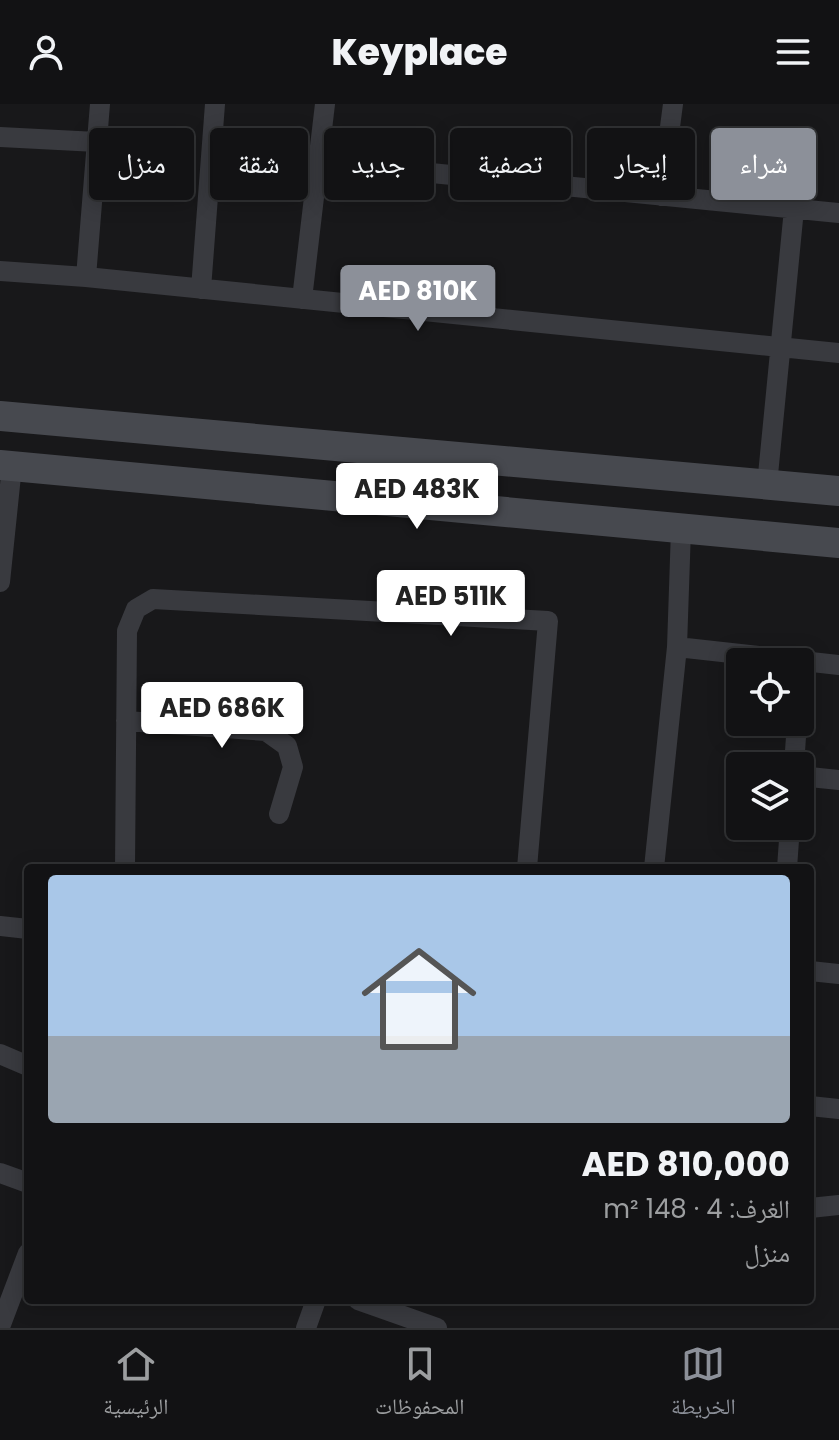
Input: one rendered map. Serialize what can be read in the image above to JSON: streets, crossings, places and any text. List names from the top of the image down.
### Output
{
  "page": {
    "header": "Keyplace",
    "chip": [
      "شراء",
      "إيجار",
      "تصفية",
      "جديد",
      "شقة",
      "منزل"
    ],
    "price": [
      "AED 810K",
      "AED 483K",
      "AED 511K",
      "AED 686K"
    ],
    "list": [
      {
        "name": "AED 810,000",
        "note": "الغرف: 4 · 148 m² · منزل"
      }
    ],
    "tabs": ["الخريطة", "المحفوظات", "الرئيسية"]
  }
}
